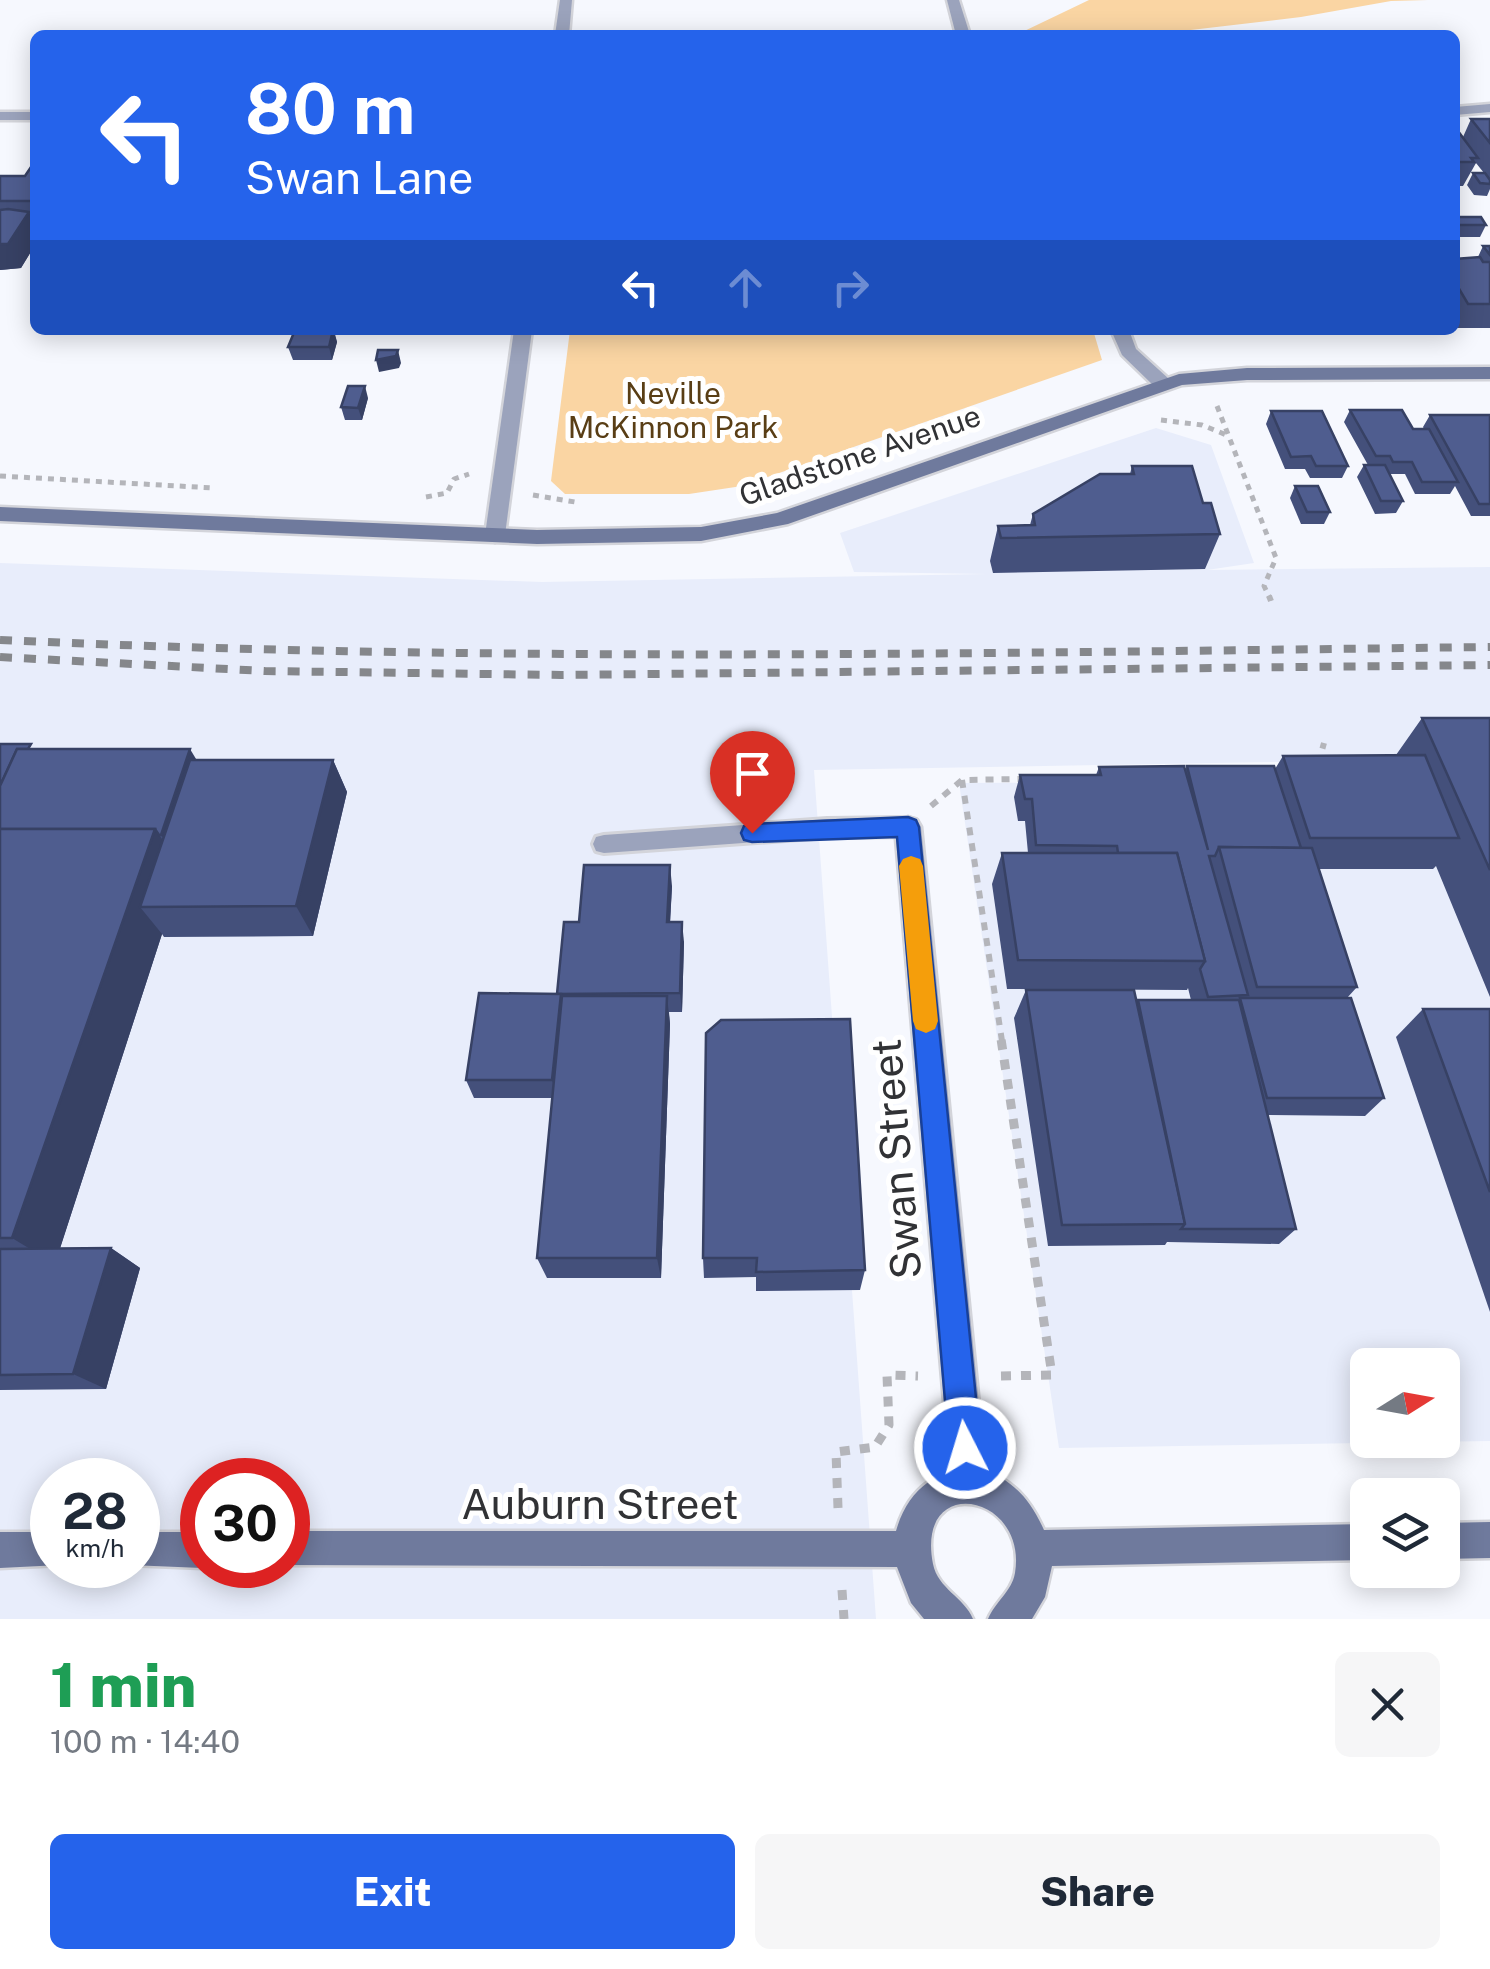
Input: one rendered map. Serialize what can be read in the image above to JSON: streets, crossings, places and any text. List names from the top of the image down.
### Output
{
  "streets": {
    "main road": ["Gladstone Avenue", "Auburn Street"],
    "street": ["Swan Street"]
  },
  "parks": ["Neville McKinnon Park"],
  "north": "right",
  "page": {
    "turn": ["80 m", "Swan Lane"],
    "speed": "28 km/h",
    "limit": "30",
    "heading": ["1 min", "100 m · 14:40"],
    "buttons": ["Exit", "Share"]
  }
}
